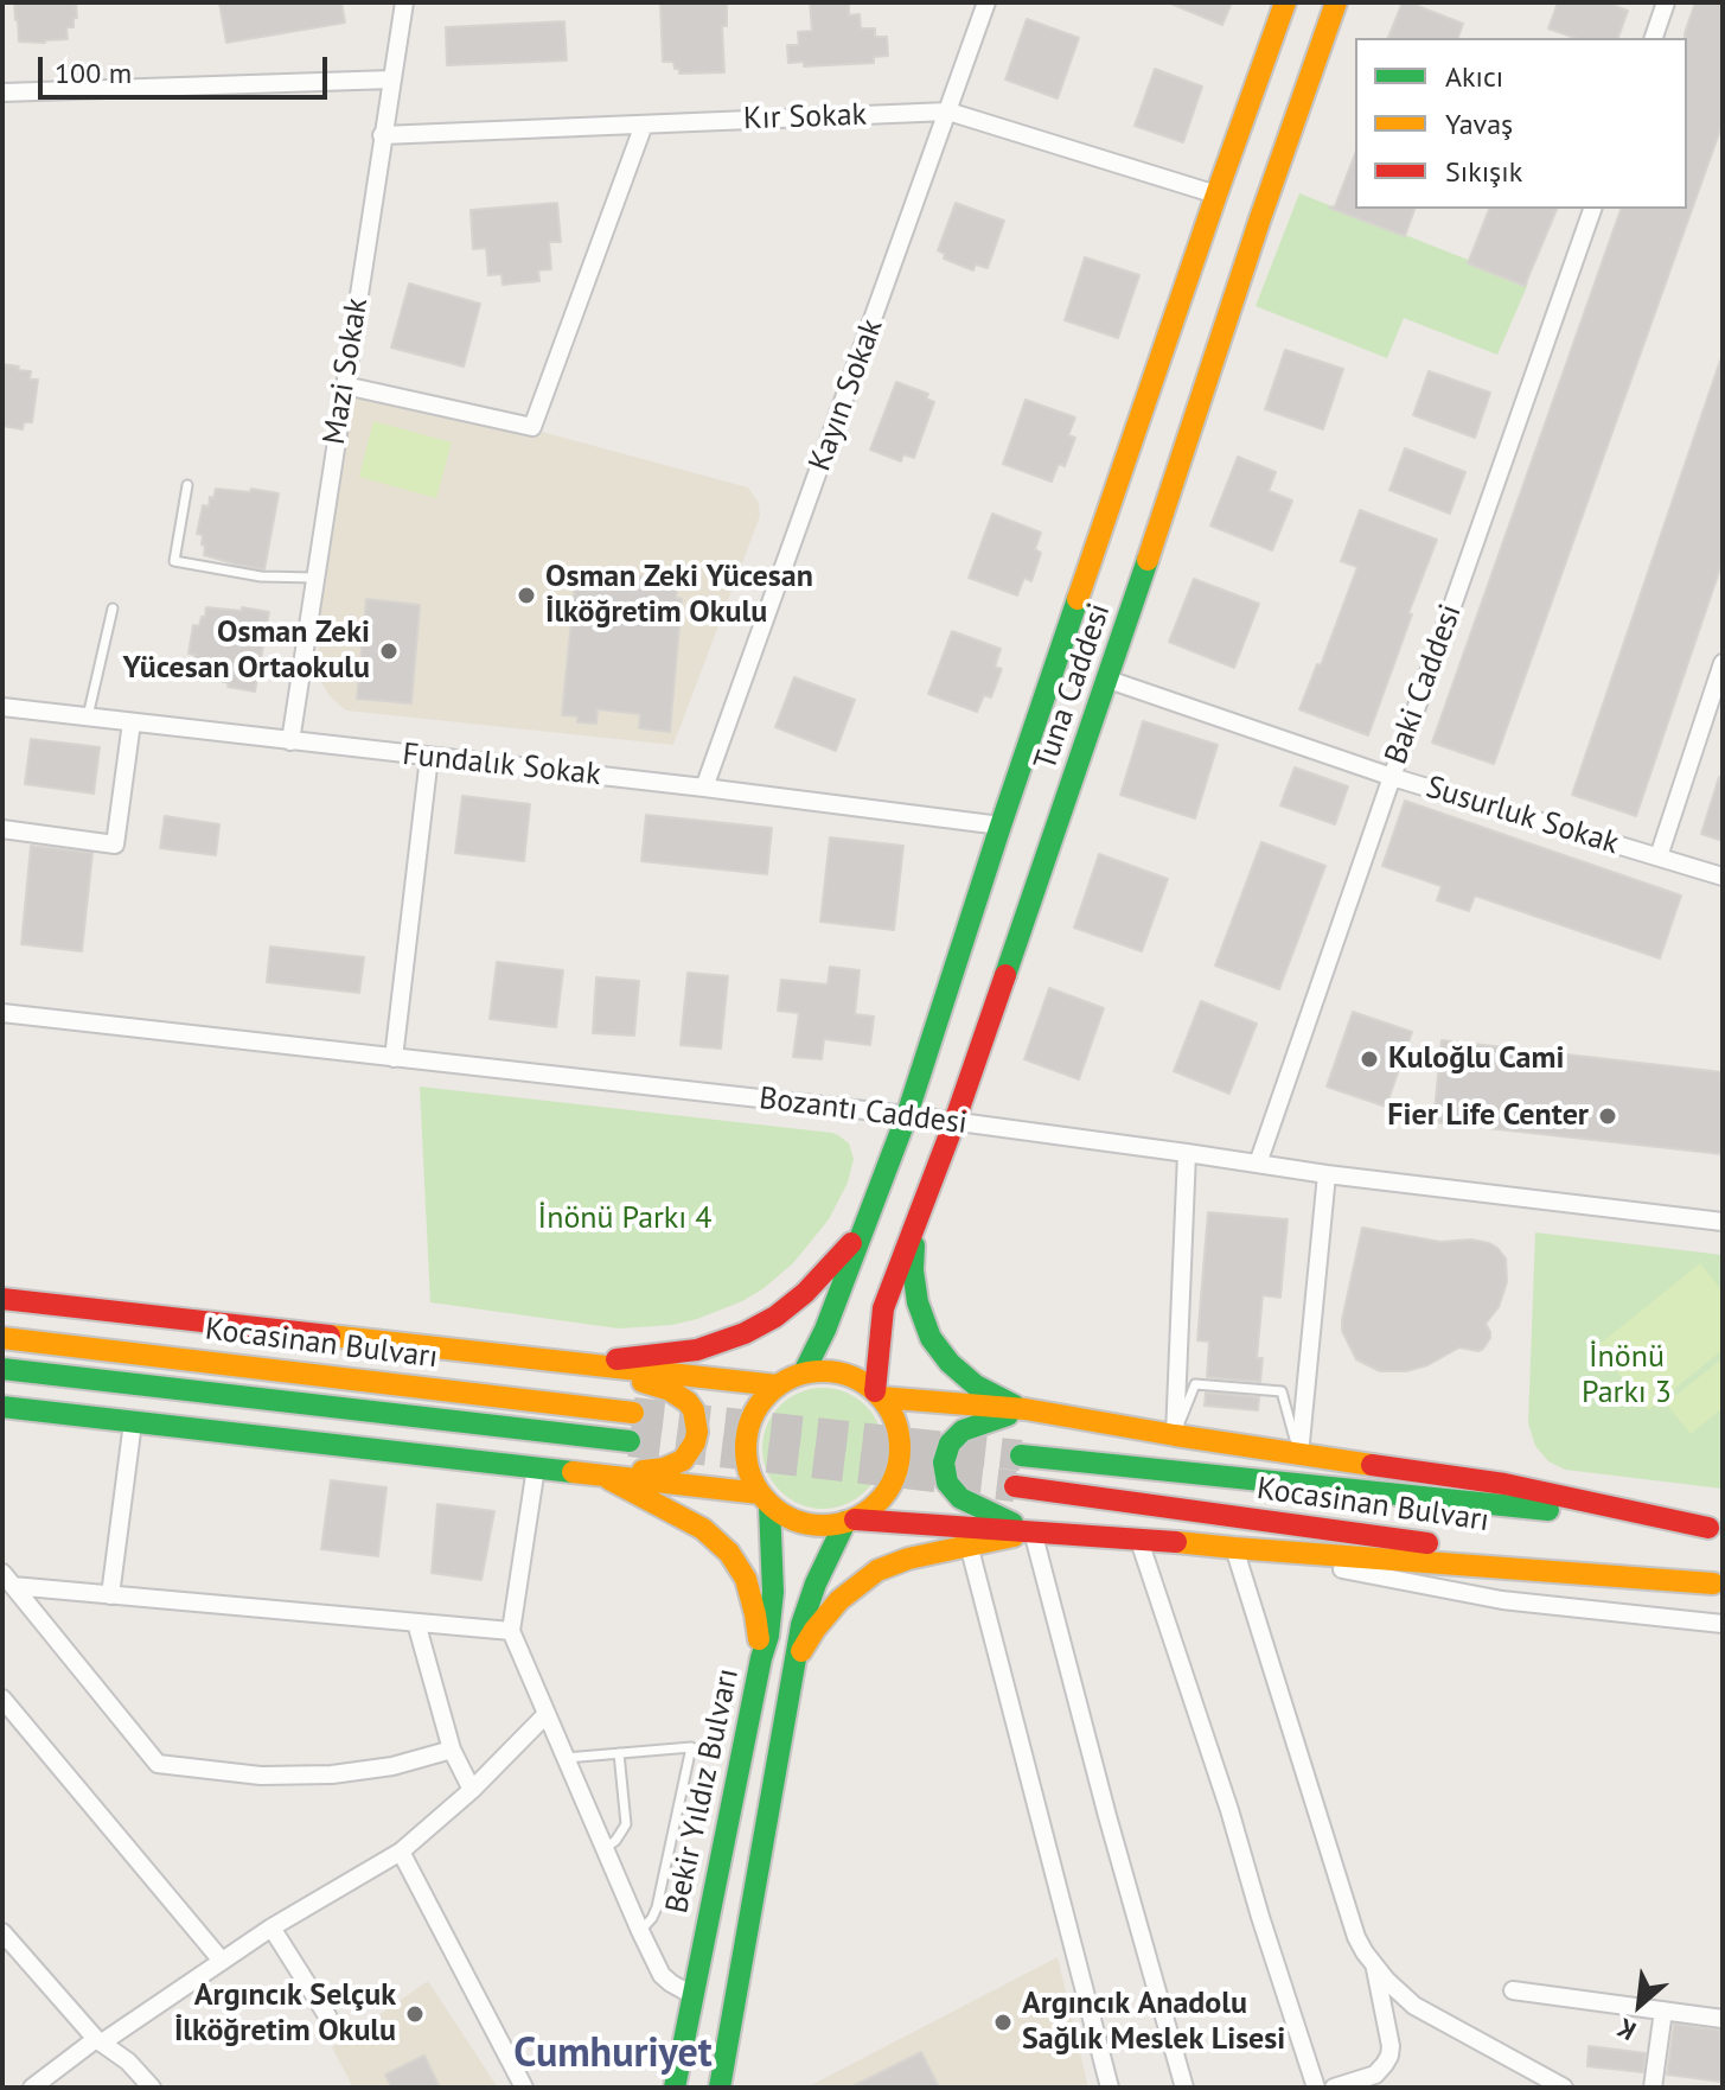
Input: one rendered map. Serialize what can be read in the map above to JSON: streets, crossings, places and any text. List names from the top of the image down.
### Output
{
  "streets": {
    "main road": ["Tuna Caddesi", "Kocasinan Bulvarı", "Bekir Yıldız Bulvarı"],
    "street": [
      "Kır Sokak",
      "Mazi Sokak",
      "Kayın Sokak",
      "Baki Caddesi",
      "Fundalık Sokak",
      "Susurluk Sokak",
      "Bozantı Caddesi"
    ]
  },
  "crossings": [
    ["Kır Sokak", "Mazi Sokak"],
    ["Kır Sokak", "Kayın Sokak"],
    ["Kır Sokak", "Tuna Caddesi"],
    ["Mazi Sokak", "Fundalık Sokak"],
    ["Kayın Sokak", "Fundalık Sokak"],
    ["Baki Caddesi", "Susurluk Sokak"],
    ["Baki Caddesi", "Bozantı Caddesi"],
    ["Tuna Caddesi", "Fundalık Sokak"],
    ["Tuna Caddesi", "Susurluk Sokak"],
    ["Tuna Caddesi", "Bozantı Caddesi"],
    ["Tuna Caddesi", "Bekir Yıldız Bulvarı"]
  ],
  "districts": ["Cumhuriyet"],
  "parks": ["İnönü Parkı 4", "İnönü Parkı 3"],
  "places": [
    "Osman Zeki Yücesan İlköğretim Okulu",
    "Osman Zeki Yücesan Ortaokulu",
    "Kuloğlu Cami",
    "Fier Life Center",
    "Argıncık Selçuk İlköğretim Okulu",
    "Argıncık Anadolu Sağlık Meslek Lisesi"
  ],
  "legend": ["Akıcı", "Yavaş", "Sıkışık"],
  "scale_bar": "100 m",
  "north": "bottom left"
}
